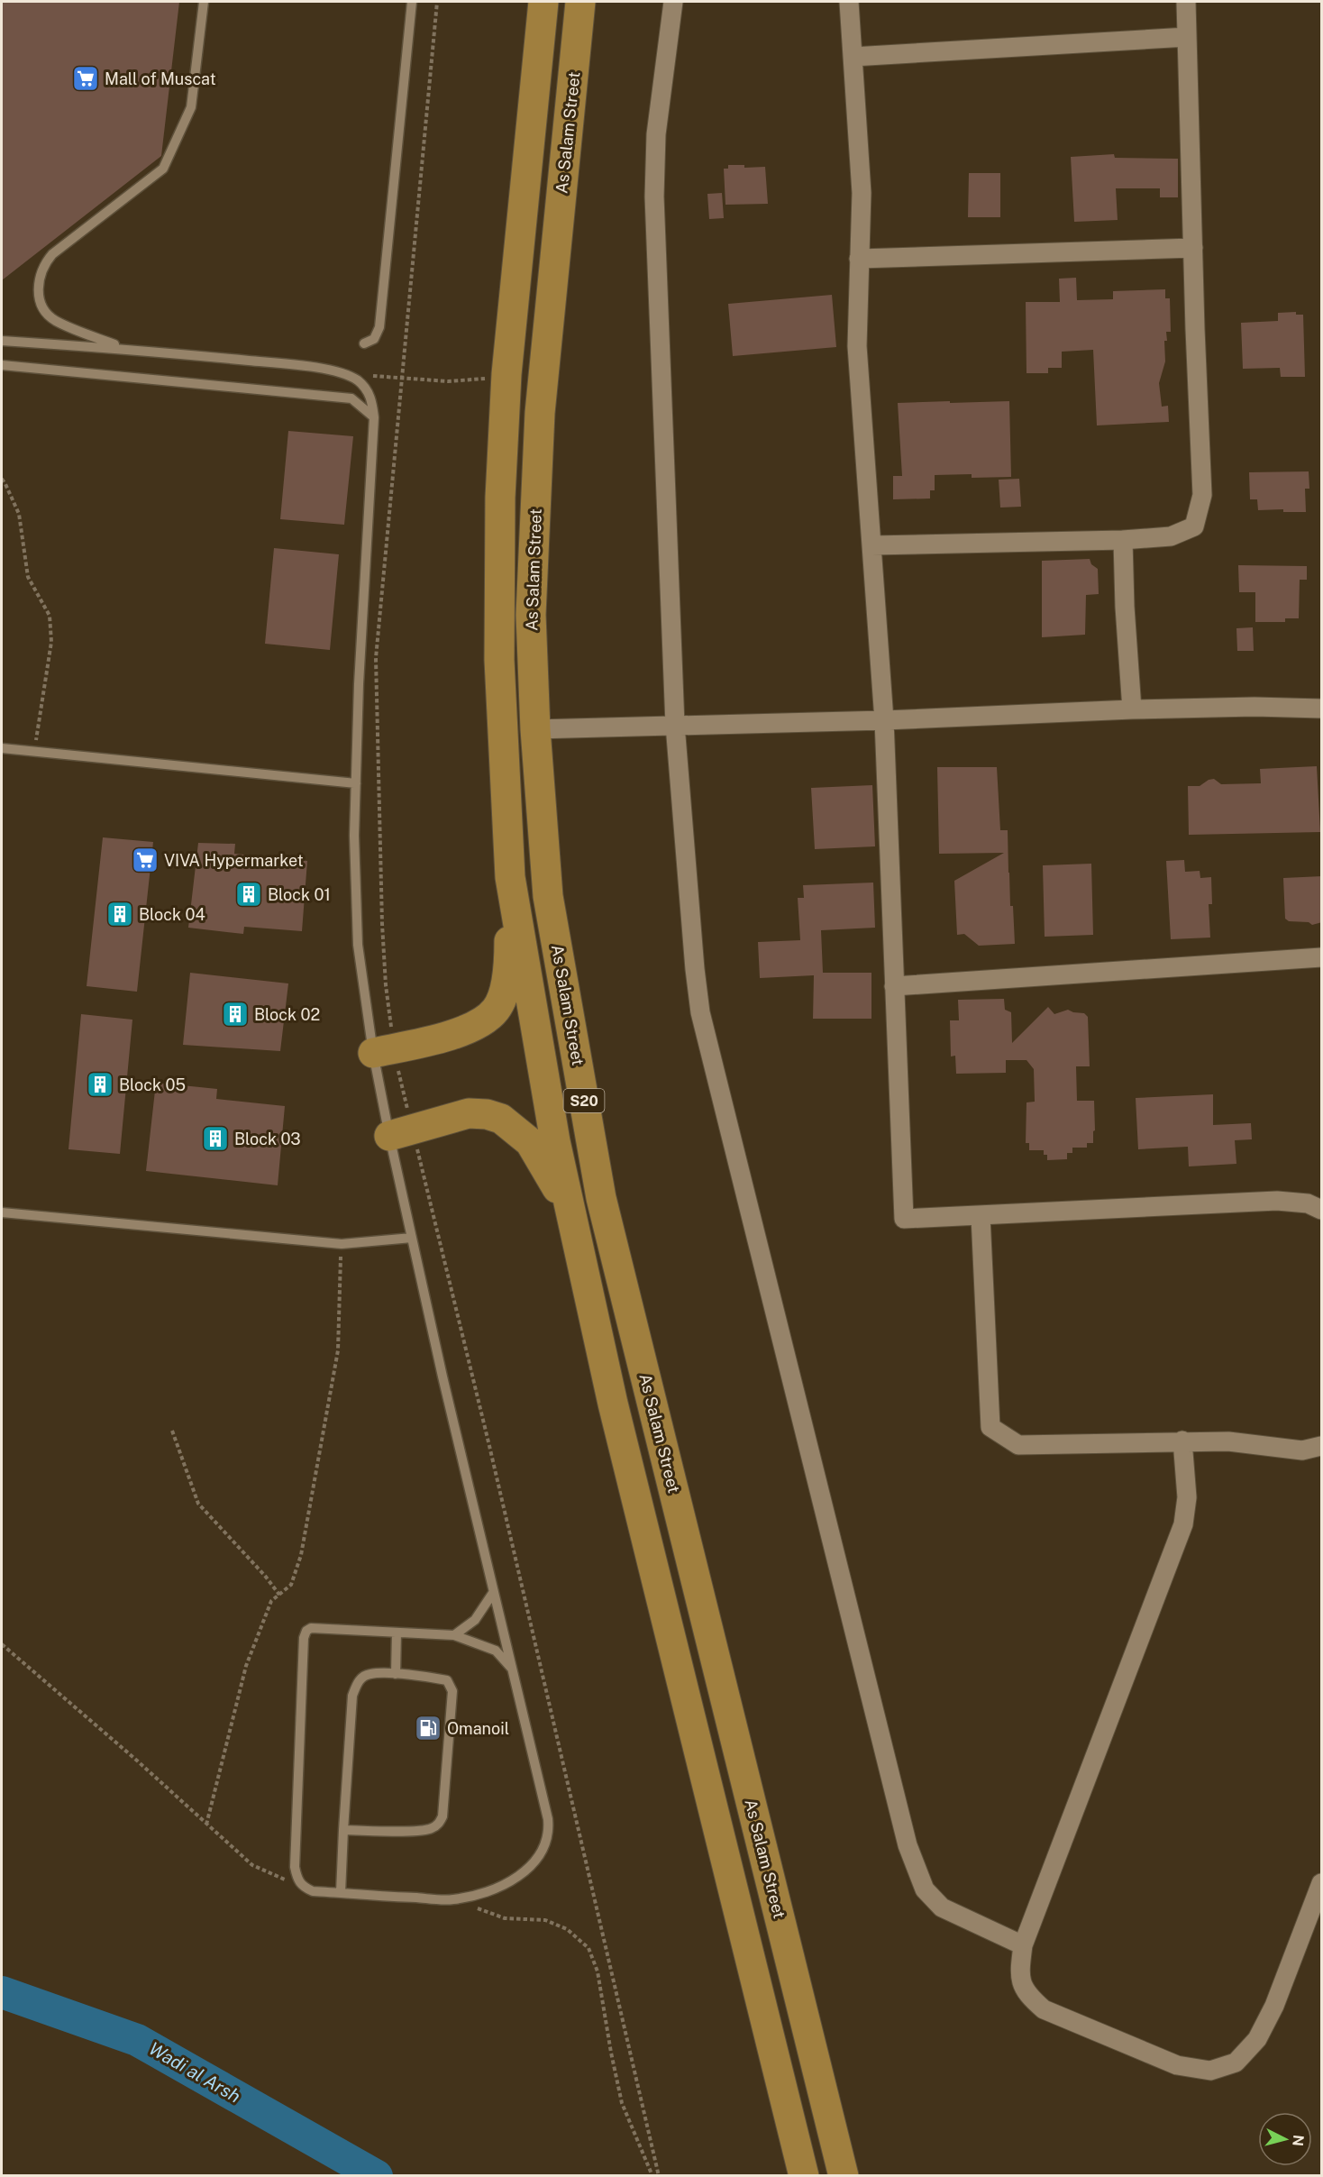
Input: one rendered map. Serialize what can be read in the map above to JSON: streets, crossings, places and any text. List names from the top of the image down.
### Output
{
  "streets": {
    "main road": ["As Salam Street", "S20"]
  },
  "water": ["Wadi al Arsh"],
  "places": {
    "supermarket": ["Mall of Muscat", "VIVA Hypermarket"],
    "building": [
      "Block 01",
      "Block 04",
      "Block 02",
      "Block 05",
      "Block 03"
    ],
    "fuel station": ["Omanoil"]
  },
  "north": "right"
}
